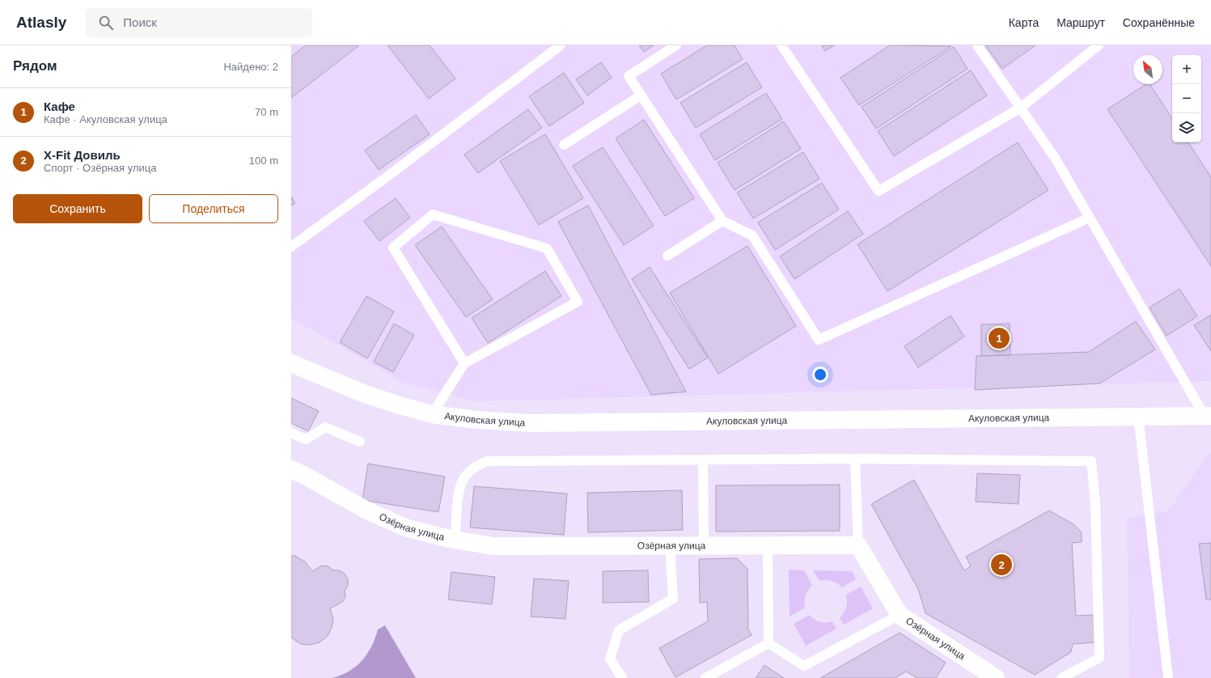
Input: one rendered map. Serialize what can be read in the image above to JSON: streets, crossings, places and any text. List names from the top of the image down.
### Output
{
  "streets": {
    "street": ["Акуловская улица", "Озёрная улица"]
  },
  "north": "top left",
  "page": {
    "header": "Atlasly",
    "search": "Поиск",
    "nav": ["Карта", "Маршрут", "Сохранённые"],
    "heading": ["Рядом", "Найдено: 2"],
    "map_buttons": ["+", "−"],
    "list": [
      {
        "mark": "1",
        "name": "Кафе",
        "note": "Кафе · Акуловская улица",
        "value": "70 m"
      },
      {
        "mark": "2",
        "name": "X-Fit Довиль",
        "note": "Спорт · Озёрная улица",
        "value": "100 m"
      }
    ],
    "buttons": ["Сохранить", "Поделиться"],
    "pins": ["1", "2"]
  }
}
